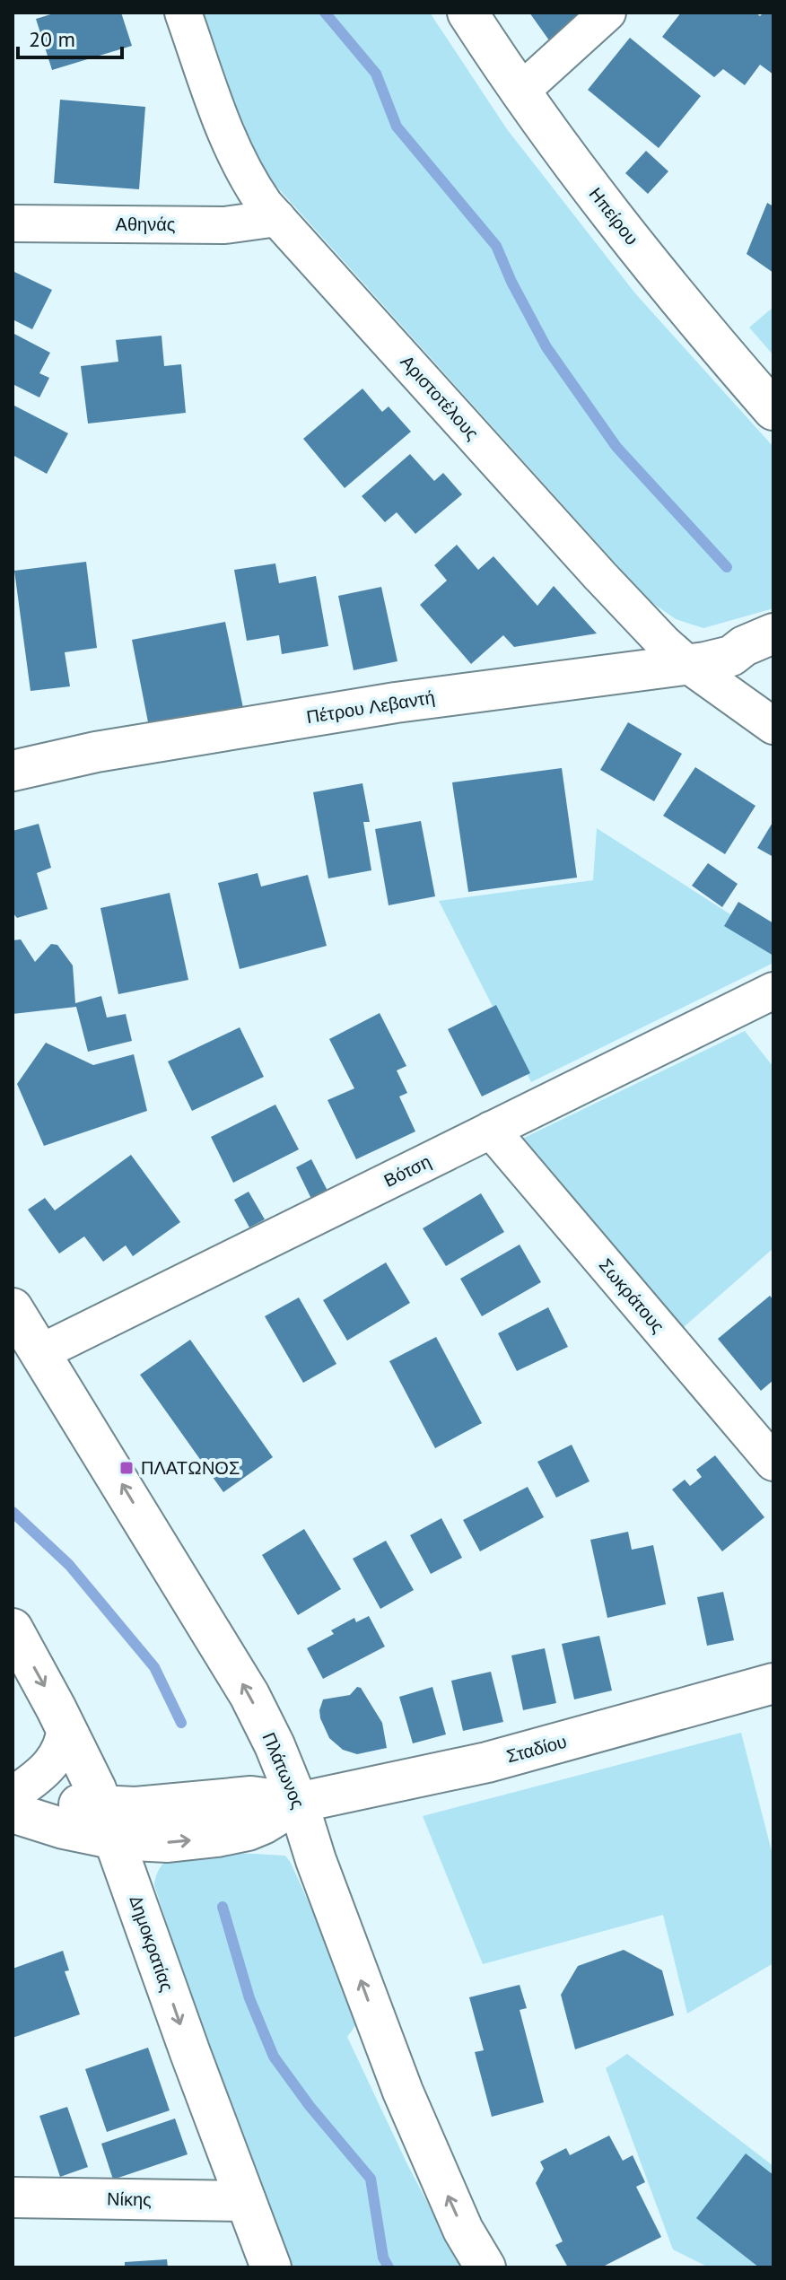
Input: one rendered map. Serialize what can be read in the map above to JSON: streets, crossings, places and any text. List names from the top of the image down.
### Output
{
  "streets": {
    "street": [
      "Ηπείρου",
      "Αθηνάς",
      "Αριστοτέλους",
      "Πέτρου Λεβαντή",
      "Βότση",
      "Σωκράτους",
      "Σταδίου",
      "Πλάτωνος",
      "Δημοκρατίας",
      "Νίκης"
    ]
  },
  "crossings": [
    ["Αθηνάς", "Αριστοτέλους"],
    ["Αριστοτέλους", "Πέτρου Λεβαντή"],
    ["Βότση", "Σωκράτους"],
    ["Βότση", "Πλάτωνος"],
    ["Σταδίου", "Πλάτωνος"],
    ["Σταδίου", "Δημοκρατίας"],
    ["Δημοκρατίας", "Νίκης"]
  ],
  "one_way": ["Πλάτωνος", "Δημοκρατίας"],
  "places": {
    "transit": ["ΠΛΑΤΩΝΟΣ"]
  },
  "scale_bar": "20 m"
}
